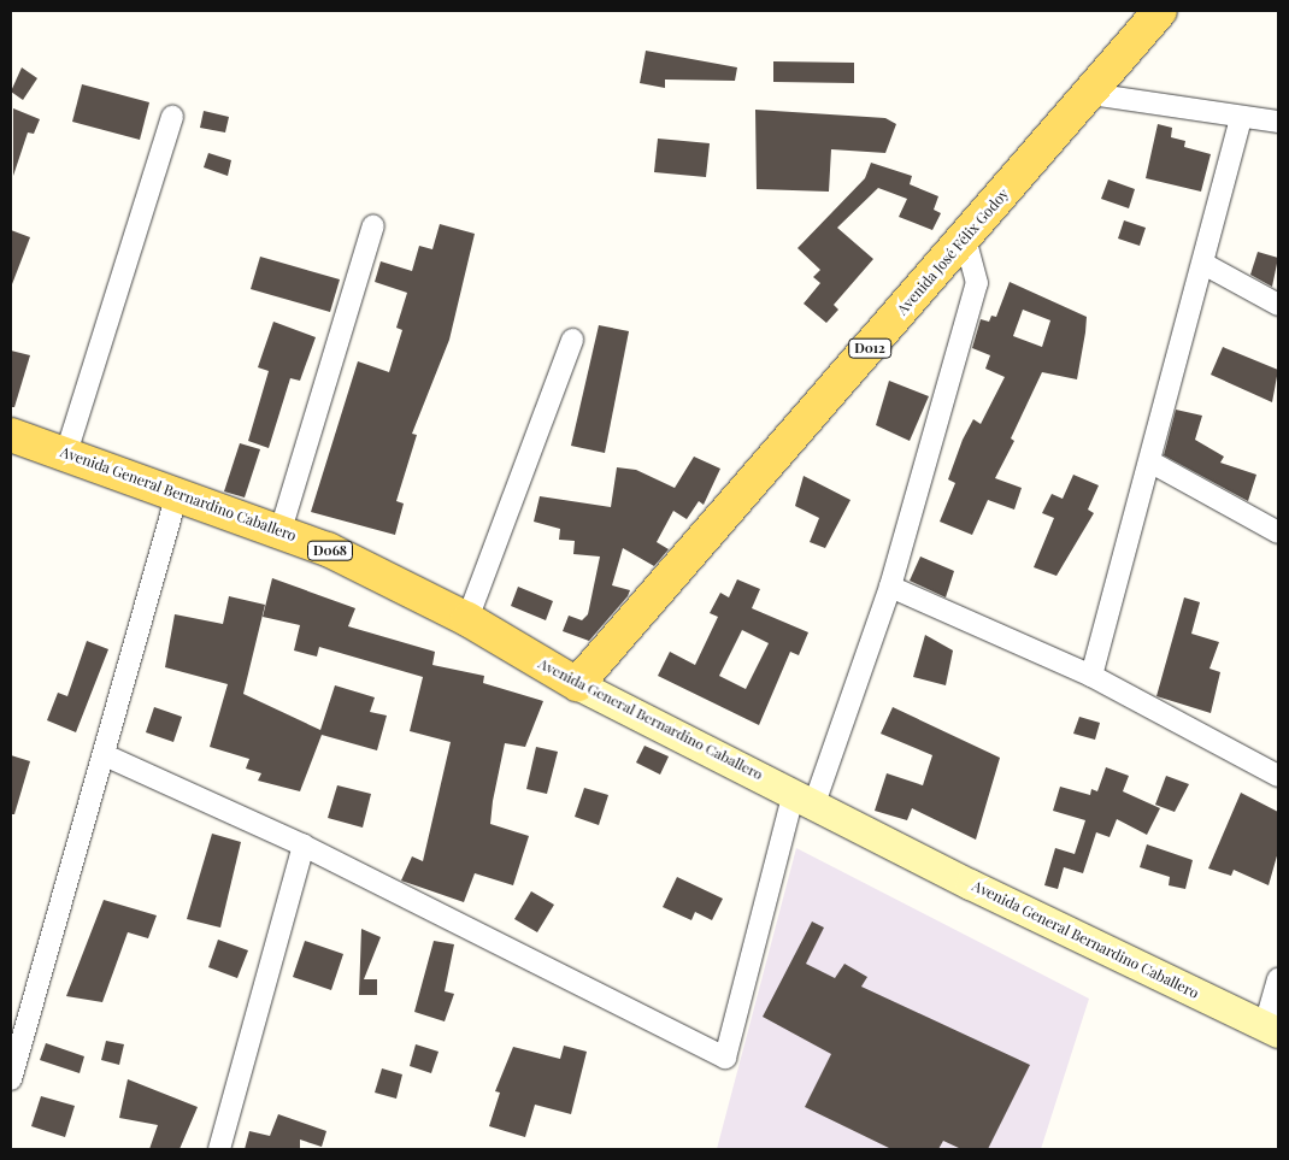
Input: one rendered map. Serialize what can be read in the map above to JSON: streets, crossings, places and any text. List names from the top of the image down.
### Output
{
  "streets": {
    "main road": [
      "Avenida José Félix Godoy",
      "D012",
      "Avenida General Bernardino Caballero",
      "D068"
    ]
  },
  "crossings": [
    ["Avenida José Félix Godoy", "Avenida General Bernardino Caballero"]
  ]
}
